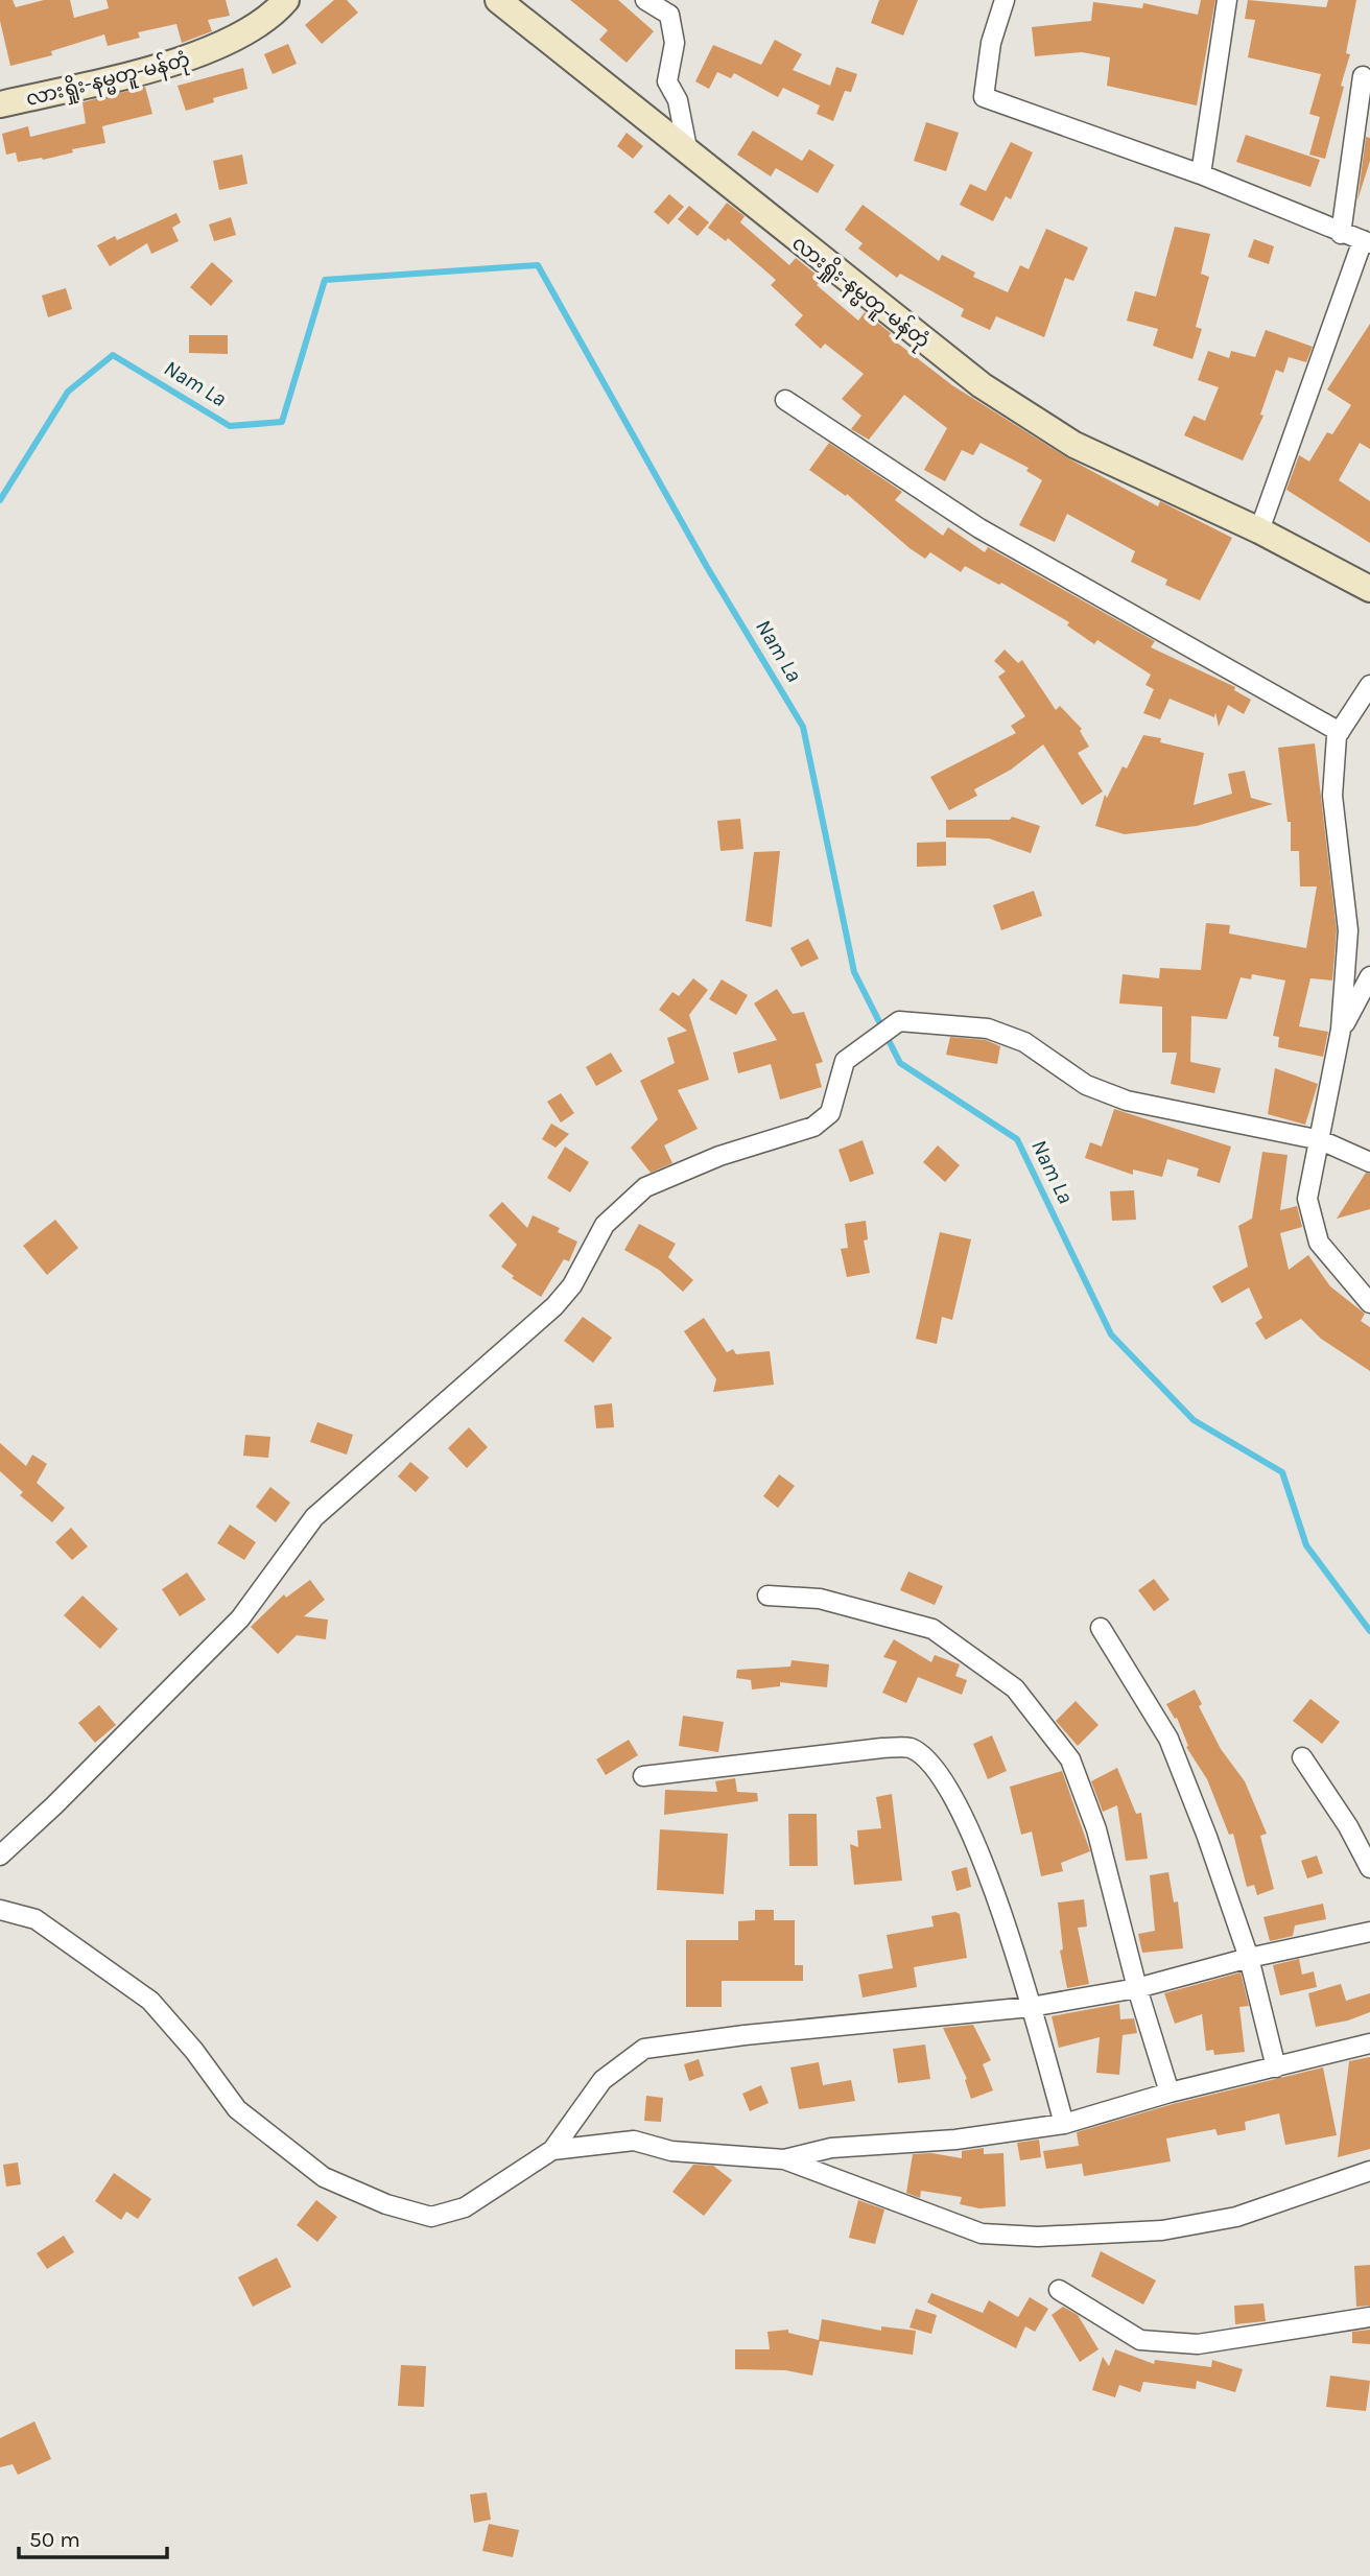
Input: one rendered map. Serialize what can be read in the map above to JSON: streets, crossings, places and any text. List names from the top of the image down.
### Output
{
  "streets": {
    "main road": ["လားရှိုး-နမ္မတူ-မန်တုံ"]
  },
  "water": ["Nam La"],
  "scale_bar": "50 m"
}
